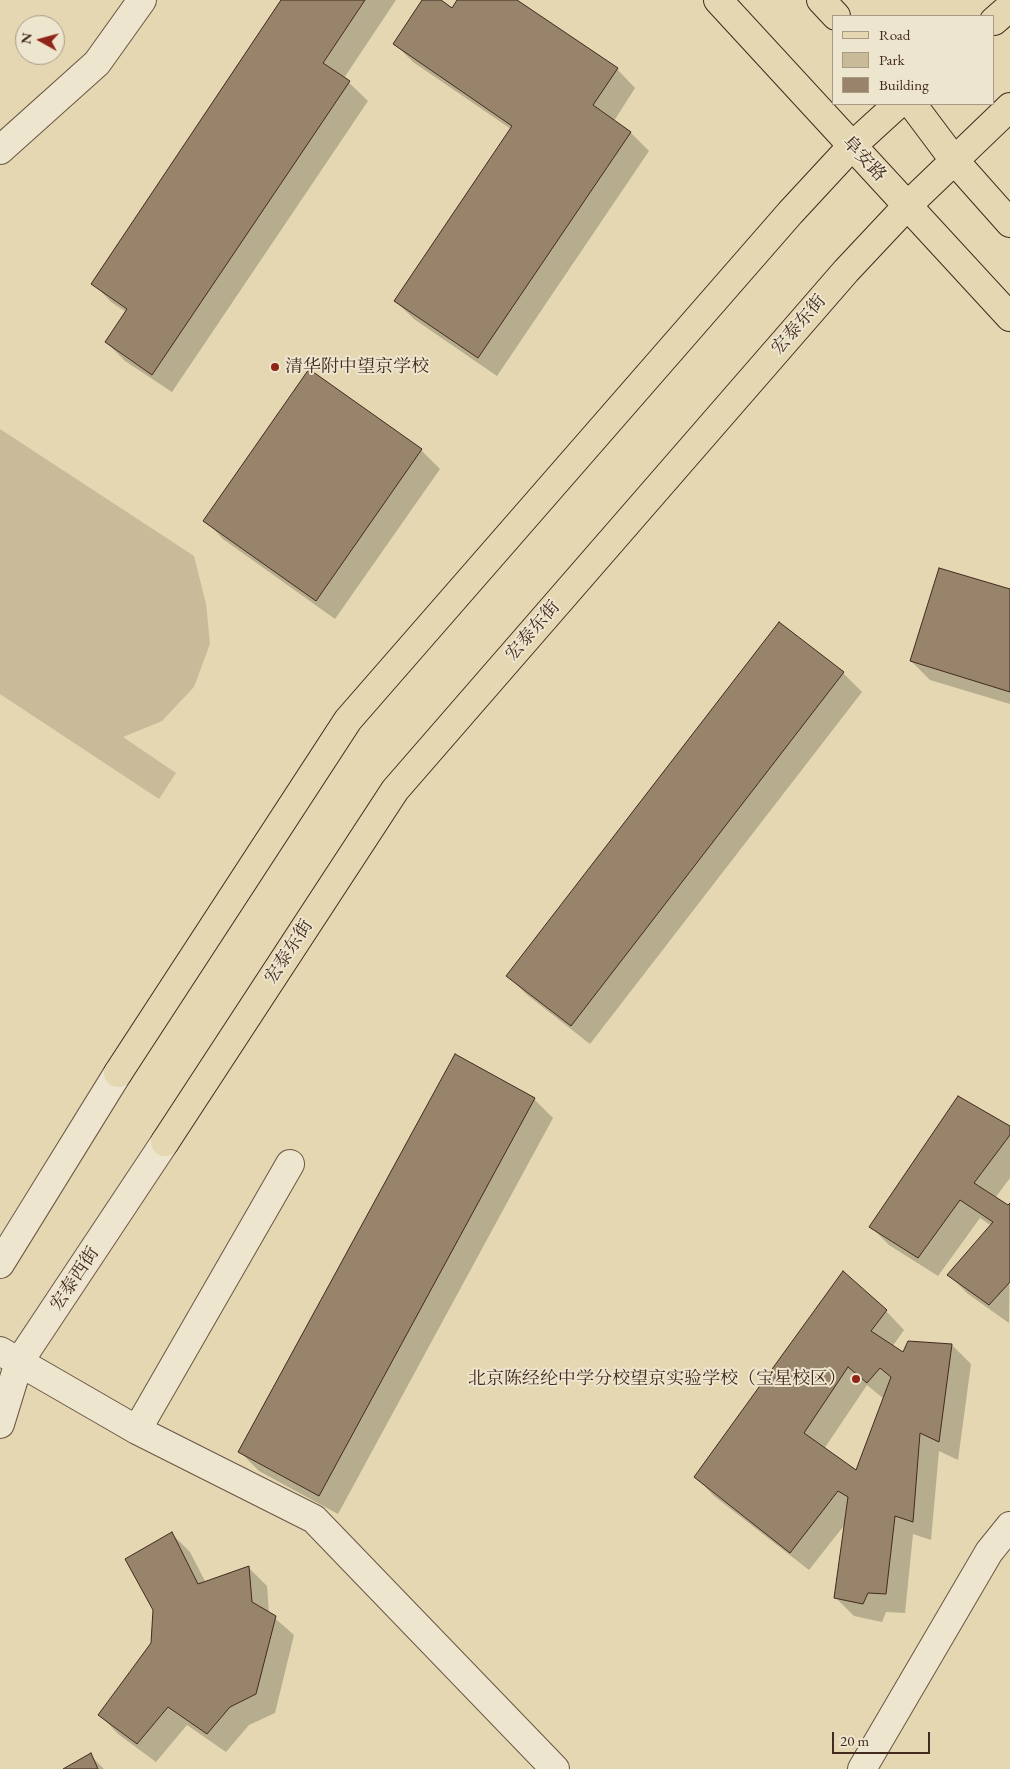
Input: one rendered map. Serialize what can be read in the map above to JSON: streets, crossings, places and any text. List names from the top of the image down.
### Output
{
  "streets": {
    "main road": ["阜安路", "宏泰东街"],
    "street": ["宏泰西街"]
  },
  "crossings": [
    ["阜安路", "宏泰东街"],
    ["宏泰东街", "宏泰西街"]
  ],
  "places": ["清华附中望京学校", "北京陈经纶中学分校望京实验学校（宝星校区）"],
  "legend": ["Road", "Park", "Building"],
  "scale_bar": "20 m",
  "north": "left"
}
